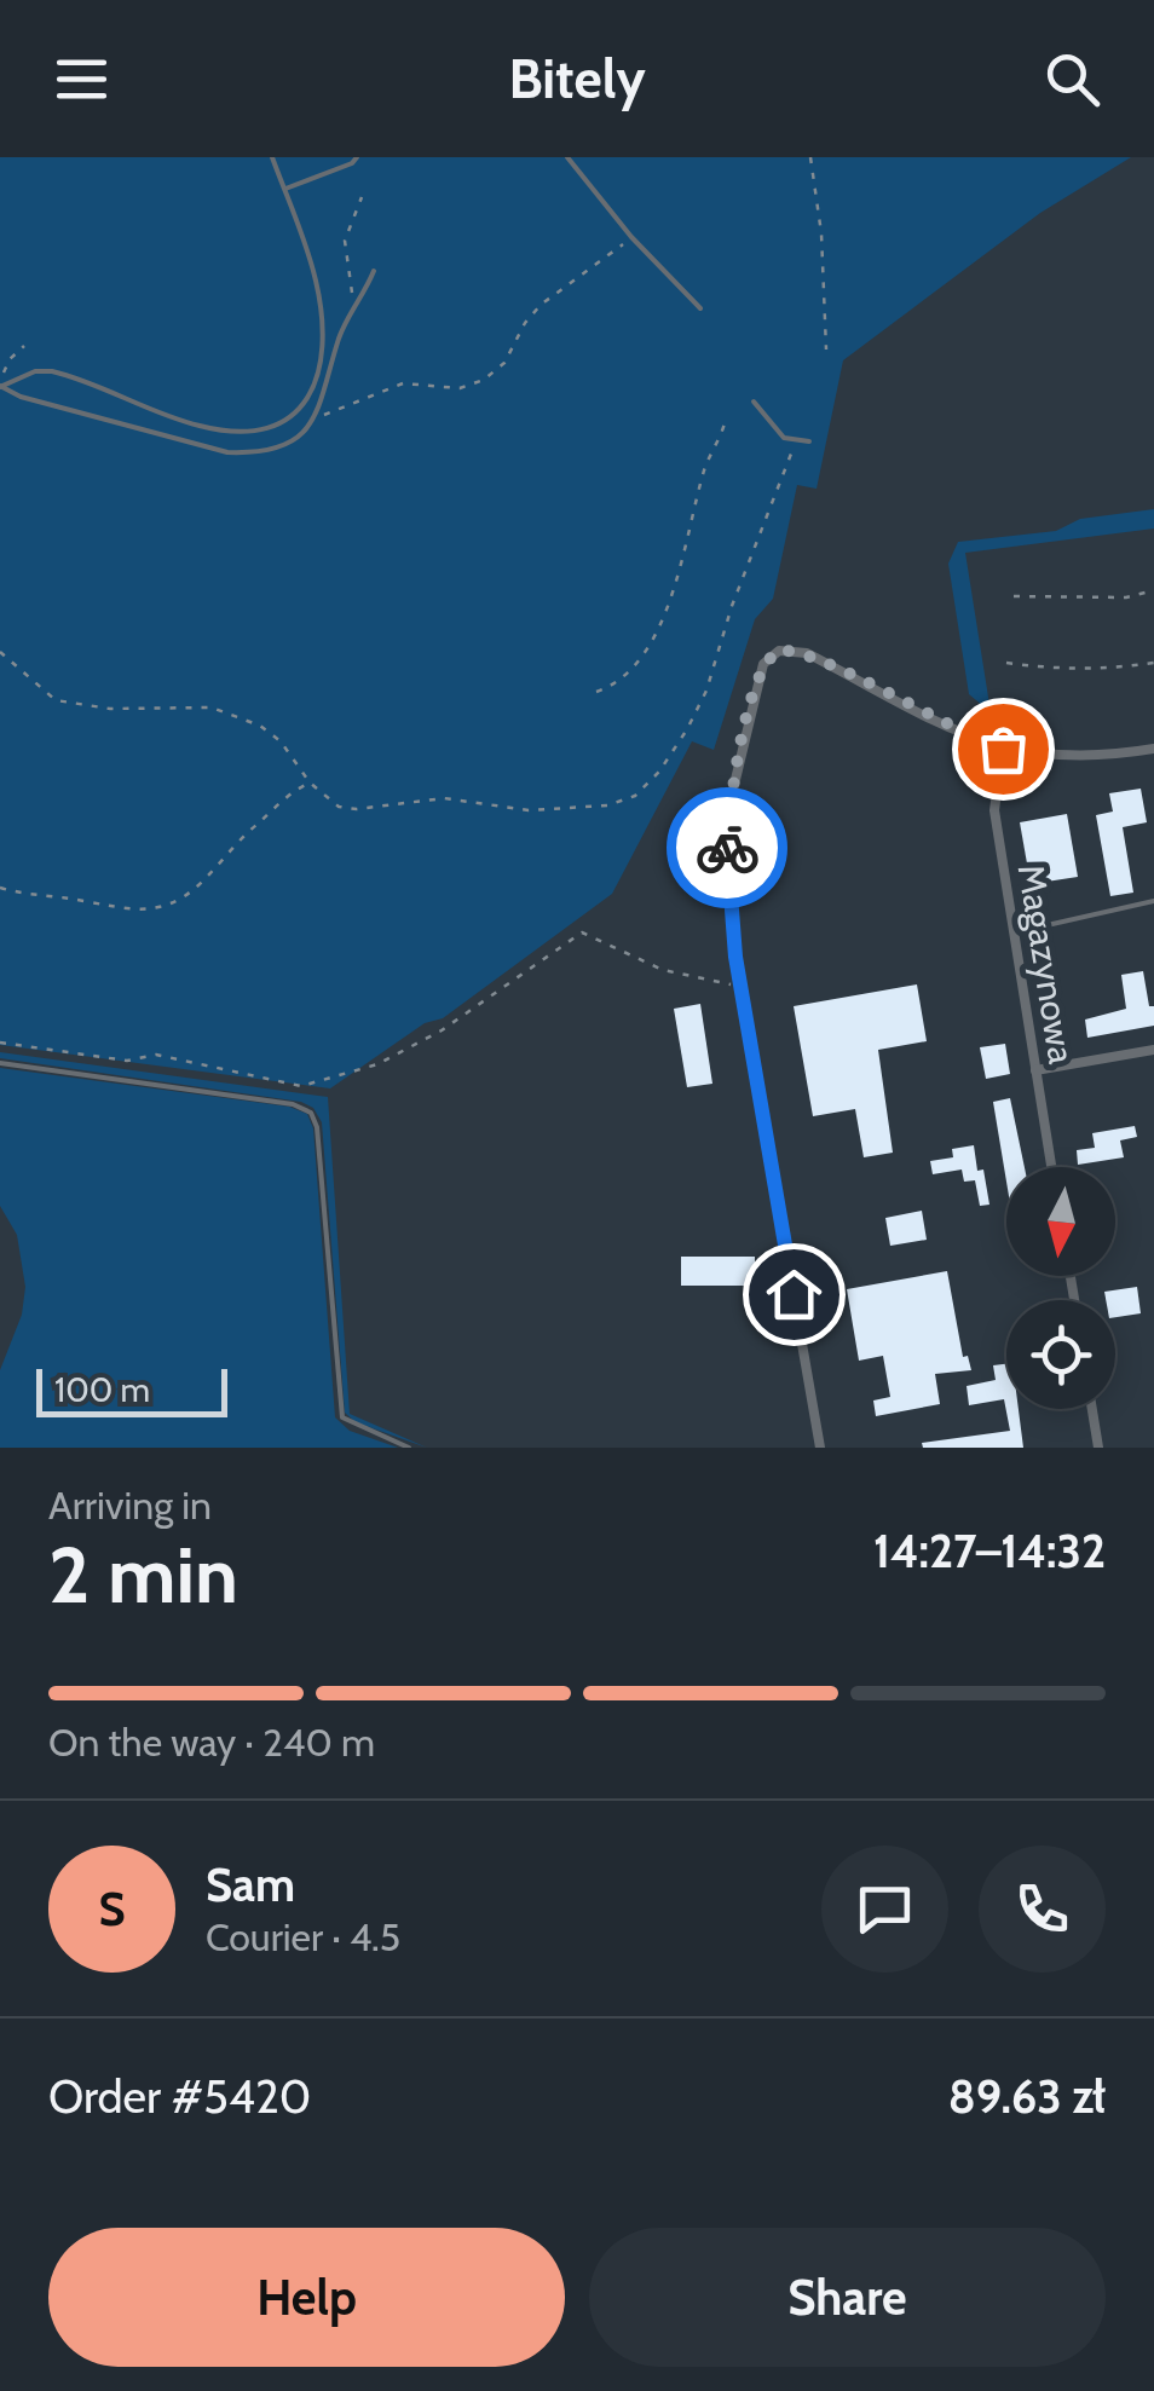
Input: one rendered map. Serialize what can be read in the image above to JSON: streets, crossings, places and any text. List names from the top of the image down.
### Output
{
  "streets": {
    "street": ["Magazynowa"]
  },
  "scale_bar": "100 m",
  "north": "bottom",
  "page": {
    "header": "Bitely",
    "scale": "100 m",
    "heading": ["2 min", "Arriving in", "14:27–14:32"],
    "panel": [
      "Sam",
      "Courier · 4.5",
      "Order #5420",
      "89.63 zł"
    ],
    "bar": "On the way · 240 m",
    "round": "S",
    "buttons": ["Help", "Share"]
  }
}
